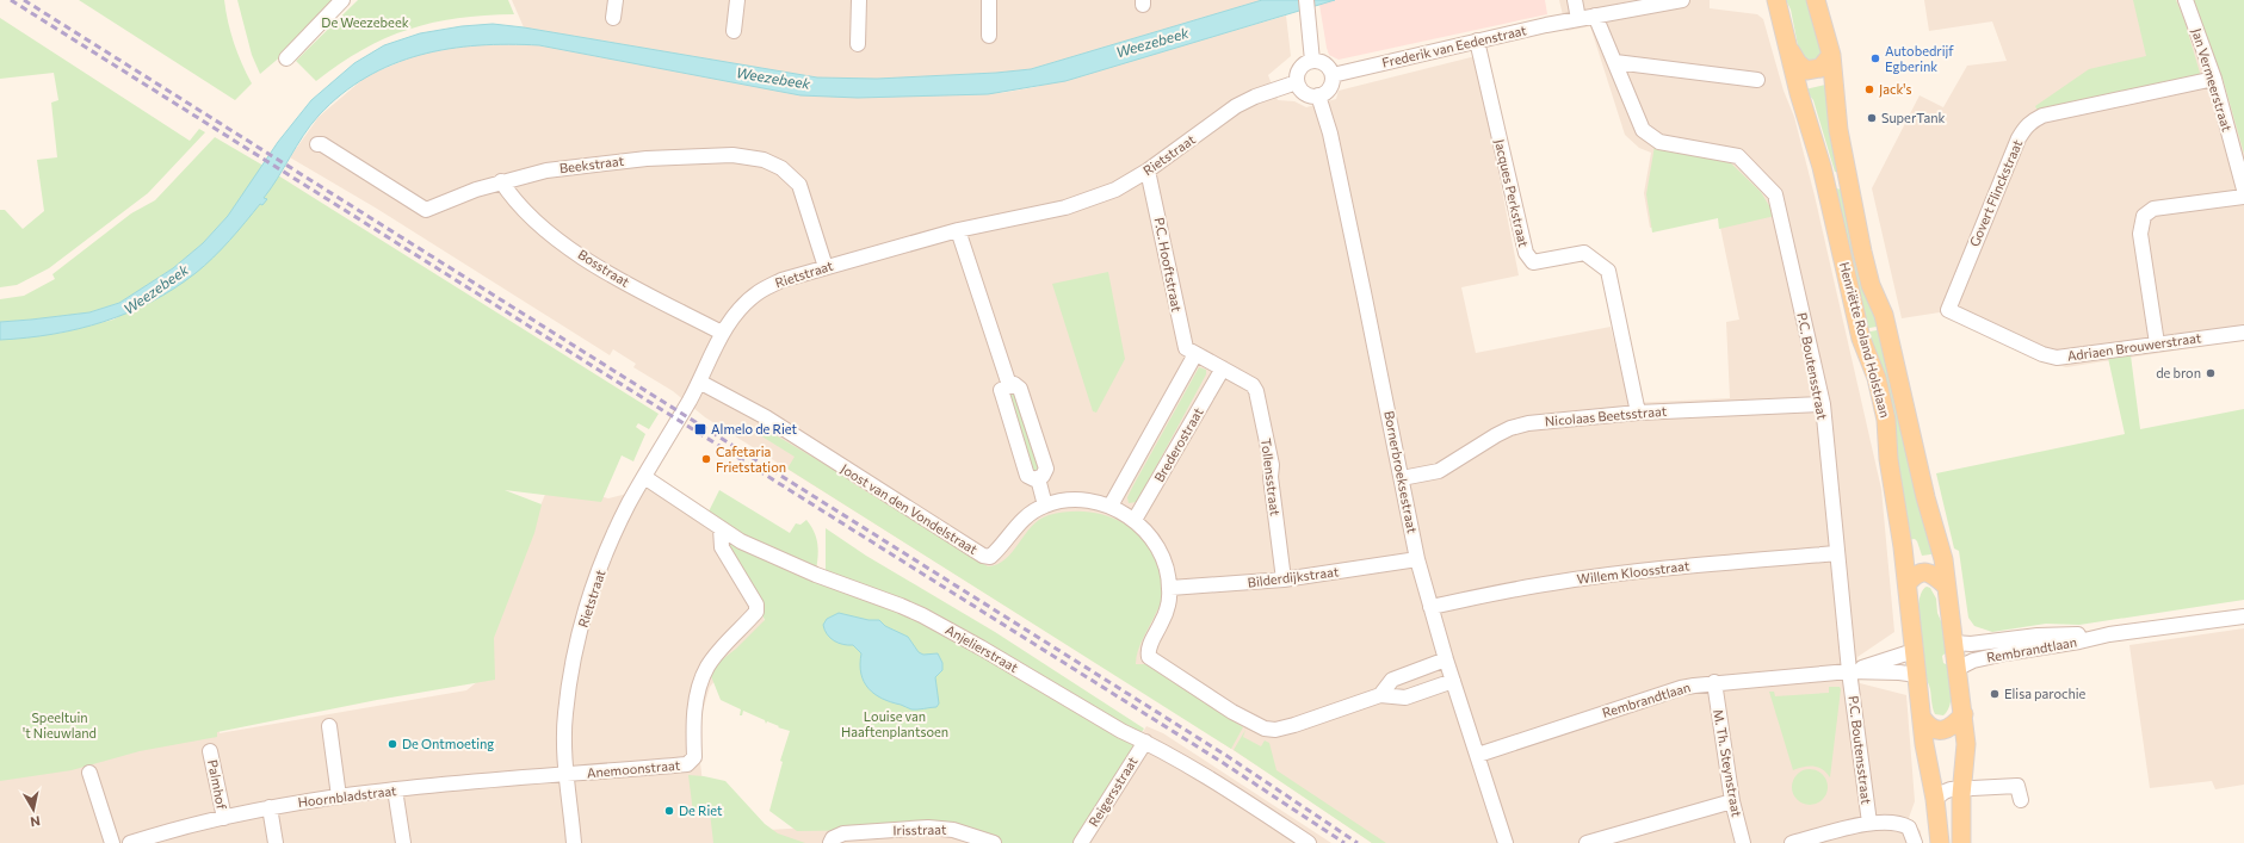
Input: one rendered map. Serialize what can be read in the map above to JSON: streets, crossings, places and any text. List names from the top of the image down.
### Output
{
  "streets": {
    "main road": ["Henriëtte Roland Holstlaan"],
    "street": [
      "Frederik van Eedenstraat",
      "Jan Vermeerstraat",
      "Rietstraat",
      "Beekstraat",
      "Jacques Perkstraat",
      "Govert Flinckstraat",
      "P.C. Hooftstraat",
      "Bosstraat",
      "Adriaen Brouwerstraat",
      "P.C. Boutensstraat",
      "Nicolaas Beetsstraat",
      "Brederostraat",
      "Bornerbroeksestraat",
      "Tollensstraat",
      "Joost van den Vondelstraat",
      "Willem Kloosstraat",
      "Bilderdijkstraat",
      "Anjelierstraat",
      "Rembrandtlaan",
      "M. Th. Steynstraat",
      "Anemoonstraat",
      "Palmhof",
      "Reigersstraat",
      "Hoornbladstraat",
      "Irisstraat"
    ]
  },
  "crossings": [
    ["Frederik van Eedenstraat", "Rietstraat"],
    ["Frederik van Eedenstraat", "Jacques Perkstraat"],
    ["Frederik van Eedenstraat", "P.C. Boutensstraat"],
    ["Frederik van Eedenstraat", "Bornerbroeksestraat"],
    ["Jan Vermeerstraat", "Govert Flinckstraat"],
    ["Rietstraat", "Beekstraat"],
    ["Rietstraat", "P.C. Hooftstraat"],
    ["Rietstraat", "Bosstraat"],
    ["Rietstraat", "Bornerbroeksestraat"],
    ["Rietstraat", "Joost van den Vondelstraat"],
    ["Rietstraat", "Anjelierstraat"],
    ["Rietstraat", "Anemoonstraat"],
    ["Rietstraat", "Hoornbladstraat"],
    ["Beekstraat", "Bosstraat"],
    ["Jacques Perkstraat", "Nicolaas Beetsstraat"],
    ["Govert Flinckstraat", "Adriaen Brouwerstraat"],
    ["P.C. Hooftstraat", "Tollensstraat"],
    ["Henriëtte Roland Holstlaan", "Rembrandtlaan"],
    ["P.C. Boutensstraat", "Nicolaas Beetsstraat"],
    ["P.C. Boutensstraat", "Willem Kloosstraat"],
    ["P.C. Boutensstraat", "Rembrandtlaan"],
    ["Nicolaas Beetsstraat", "Bornerbroeksestraat"],
    ["Brederostraat", "Tollensstraat"],
    ["Brederostraat", "Joost van den Vondelstraat"],
    ["Bornerbroeksestraat", "Joost van den Vondelstraat"],
    ["Bornerbroeksestraat", "Willem Kloosstraat"],
    ["Bornerbroeksestraat", "Bilderdijkstraat"],
    ["Bornerbroeksestraat", "Rembrandtlaan"],
    ["Tollensstraat", "Bilderdijkstraat"],
    ["Joost van den Vondelstraat", "Bilderdijkstraat"],
    ["Anjelierstraat", "Anemoonstraat"],
    ["Anjelierstraat", "Reigersstraat"],
    ["Rembrandtlaan", "M. Th. Steynstraat"],
    ["Anemoonstraat", "Hoornbladstraat"],
    ["Palmhof", "Hoornbladstraat"]
  ],
  "water": ["Weezebeek"],
  "parks": ["De Weezebeek", "Louise van Haaftenplantsoen", "Speeltuin 't Nieuwland"],
  "places": {
    "other": [
      "Autobedrijf Egberink",
      "Jack's",
      "SuperTank",
      "de bron",
      "Cafetaria Frietstation",
      "Elisa parochie",
      "De Ontmoeting",
      "De Riet"
    ],
    "transit": ["Almelo de Riet"]
  },
  "north": "bottom"
}
